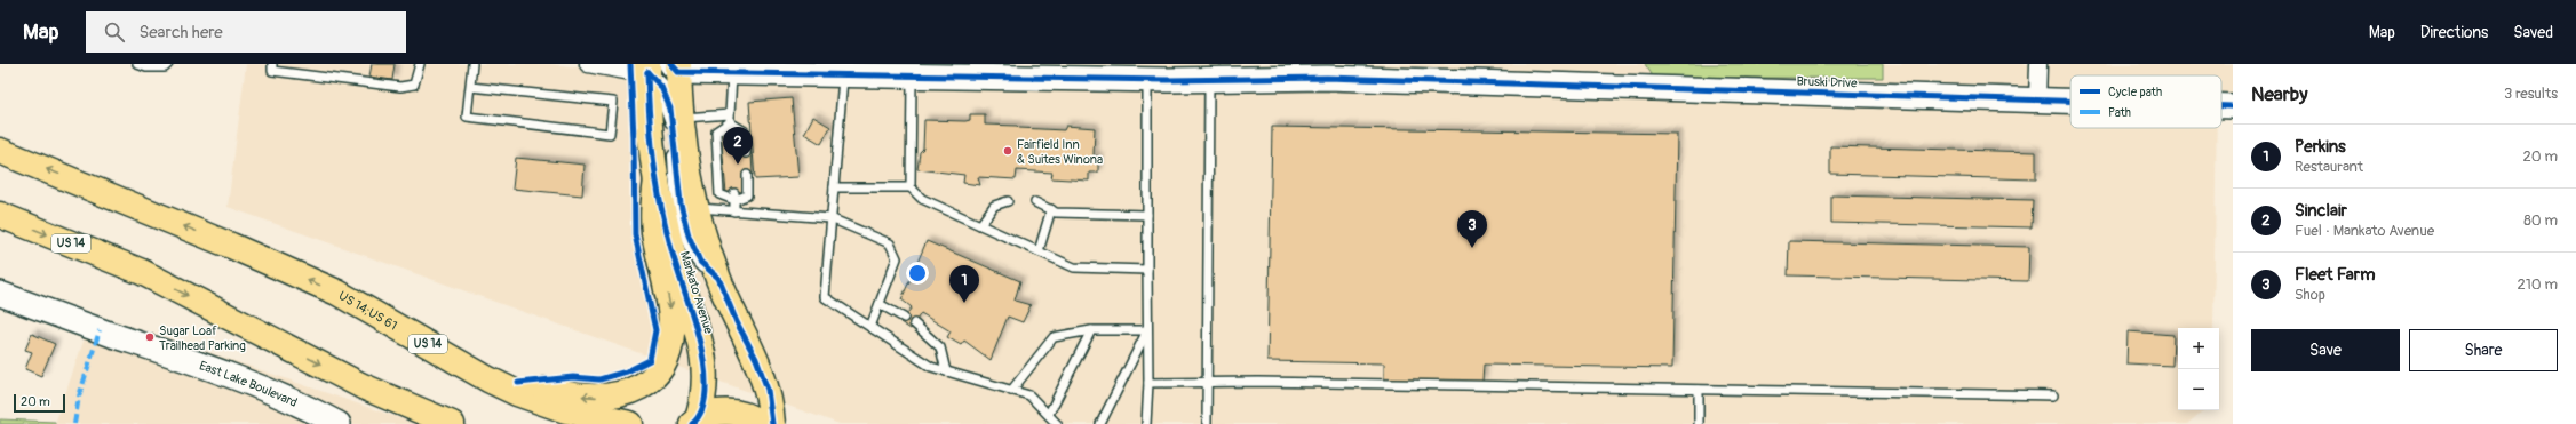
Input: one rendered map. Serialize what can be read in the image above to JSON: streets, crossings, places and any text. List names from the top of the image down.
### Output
{
  "streets": {
    "main road": ["US 14", "Mankato Avenue", "US 14;US 61"],
    "street": ["Bruski Drive", "East Lake Boulevard"]
  },
  "crossings": [
    ["Bruski Drive", "Mankato Avenue"]
  ],
  "places": ["Fairfield Inn & Suites Winona", "Sugar Loaf Trailhead Parking"],
  "legend": ["Cycle path", "Path"],
  "scale_bar": "20 m",
  "page": {
    "header": "Map",
    "search": "Search here",
    "nav": ["Map", "Directions", "Saved"],
    "heading": ["Nearby", "3 results"],
    "list": [
      {
        "mark": "1",
        "name": "Perkins",
        "note": "Restaurant",
        "value": "20 m"
      },
      {
        "mark": "2",
        "name": "Sinclair",
        "note": "Fuel · Mankato Avenue",
        "value": "80 m"
      },
      {
        "mark": "3",
        "name": "Fleet Farm",
        "note": "Shop",
        "value": "210 m"
      }
    ],
    "pins": ["2", "3", "1"],
    "buttons": ["Save", "Share"],
    "map_buttons": ["+", "−"],
    "scale": "20 m"
  }
}
